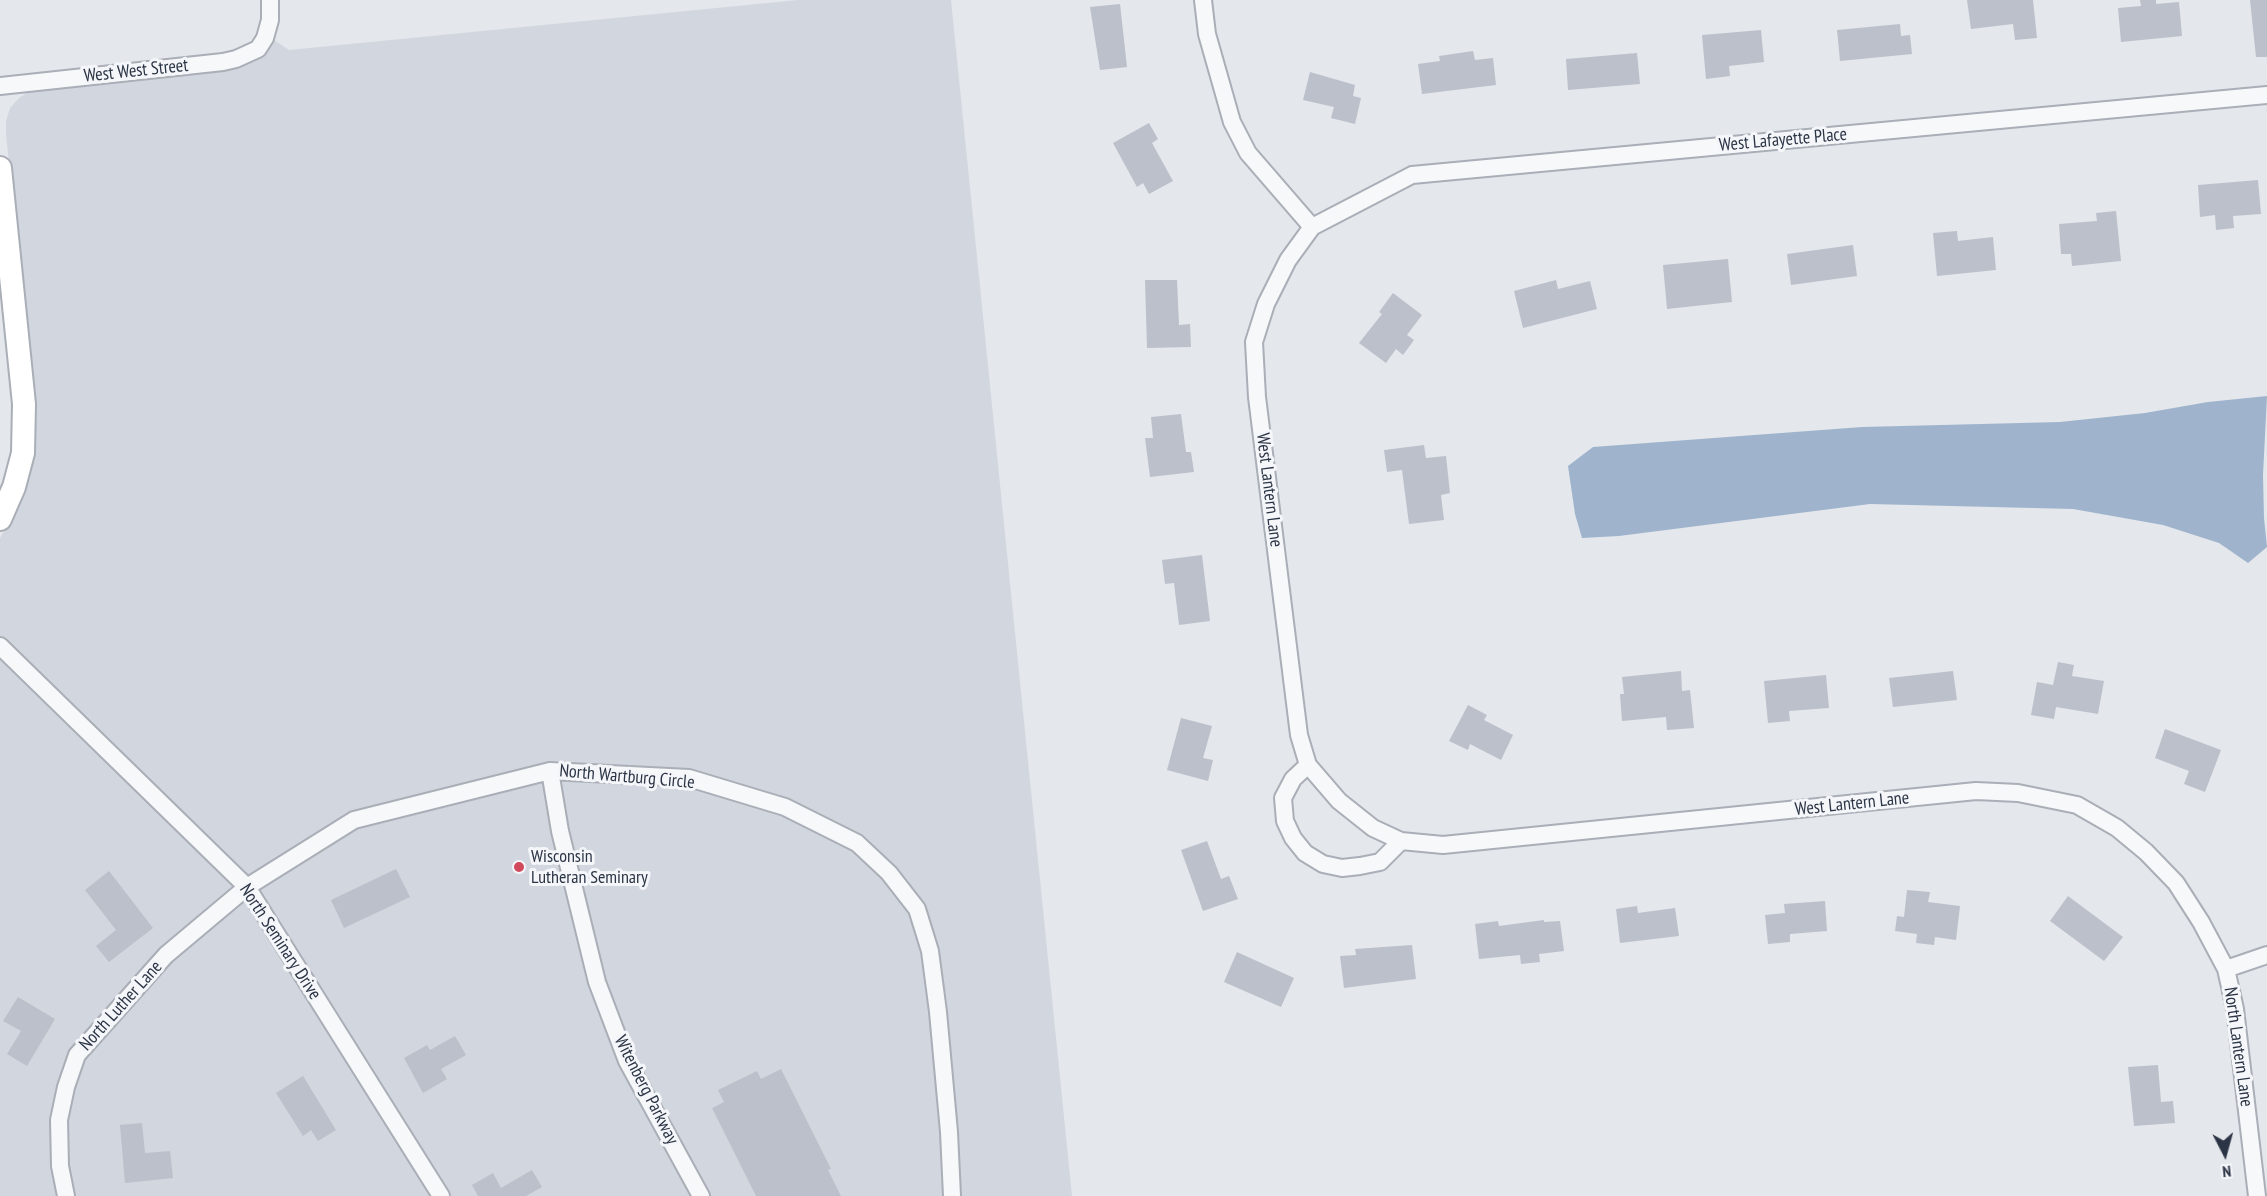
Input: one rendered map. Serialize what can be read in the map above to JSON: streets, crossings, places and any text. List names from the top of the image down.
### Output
{
  "streets": {
    "street": [
      "West West Street",
      "West Lafayette Place",
      "West Lantern Lane",
      "North Wartburg Circle",
      "North Seminary Drive",
      "North Luther Lane",
      "North Lantern Lane",
      "Witenberg Parkway"
    ]
  },
  "crossings": [
    ["West Lafayette Place", "West Lantern Lane"],
    ["West Lantern Lane", "North Lantern Lane"],
    ["North Wartburg Circle", "North Seminary Drive"],
    ["North Wartburg Circle", "North Luther Lane"],
    ["North Wartburg Circle", "Witenberg Parkway"],
    ["North Seminary Drive", "North Luther Lane"]
  ],
  "places": ["Wisconsin Lutheran Seminary"],
  "north": "bottom"
}
